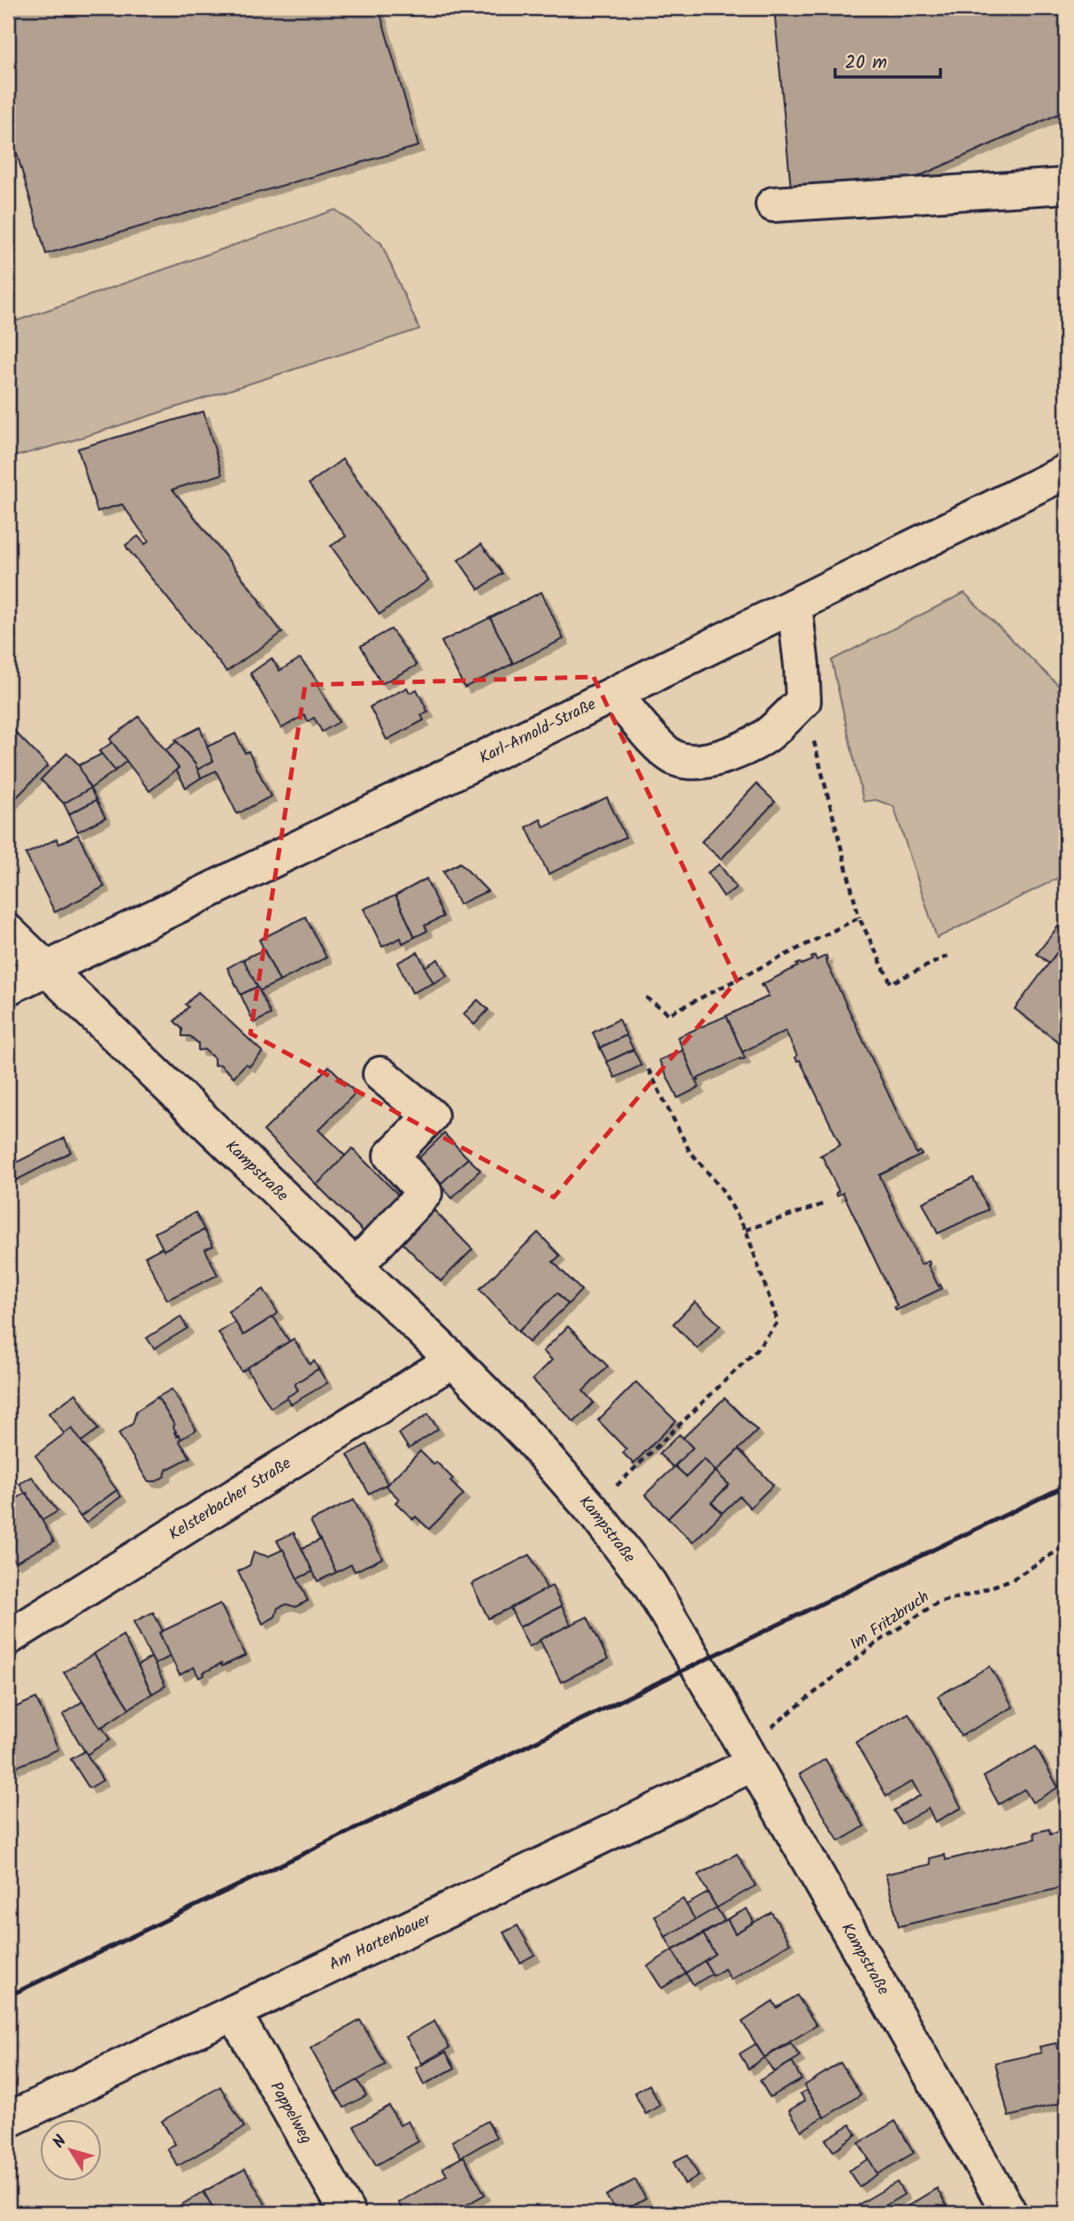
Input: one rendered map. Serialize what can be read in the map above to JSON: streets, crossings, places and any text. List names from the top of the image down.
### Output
{
  "streets": {
    "street": [
      "Karl-Arnold-Straße",
      "Kampstraße",
      "Kelsterbacher Straße",
      "Am Hartenbauer",
      "Pappelweg"
    ],
    "path": ["Im Fritzbruch"]
  },
  "crossings": [
    ["Karl-Arnold-Straße", "Kampstraße"],
    ["Kampstraße", "Kelsterbacher Straße"],
    ["Kampstraße", "Im Fritzbruch"],
    ["Kampstraße", "Am Hartenbauer"],
    ["Im Fritzbruch", "Am Hartenbauer"],
    ["Am Hartenbauer", "Pappelweg"]
  ],
  "scale_bar": "20 m",
  "north": "top left"
}
